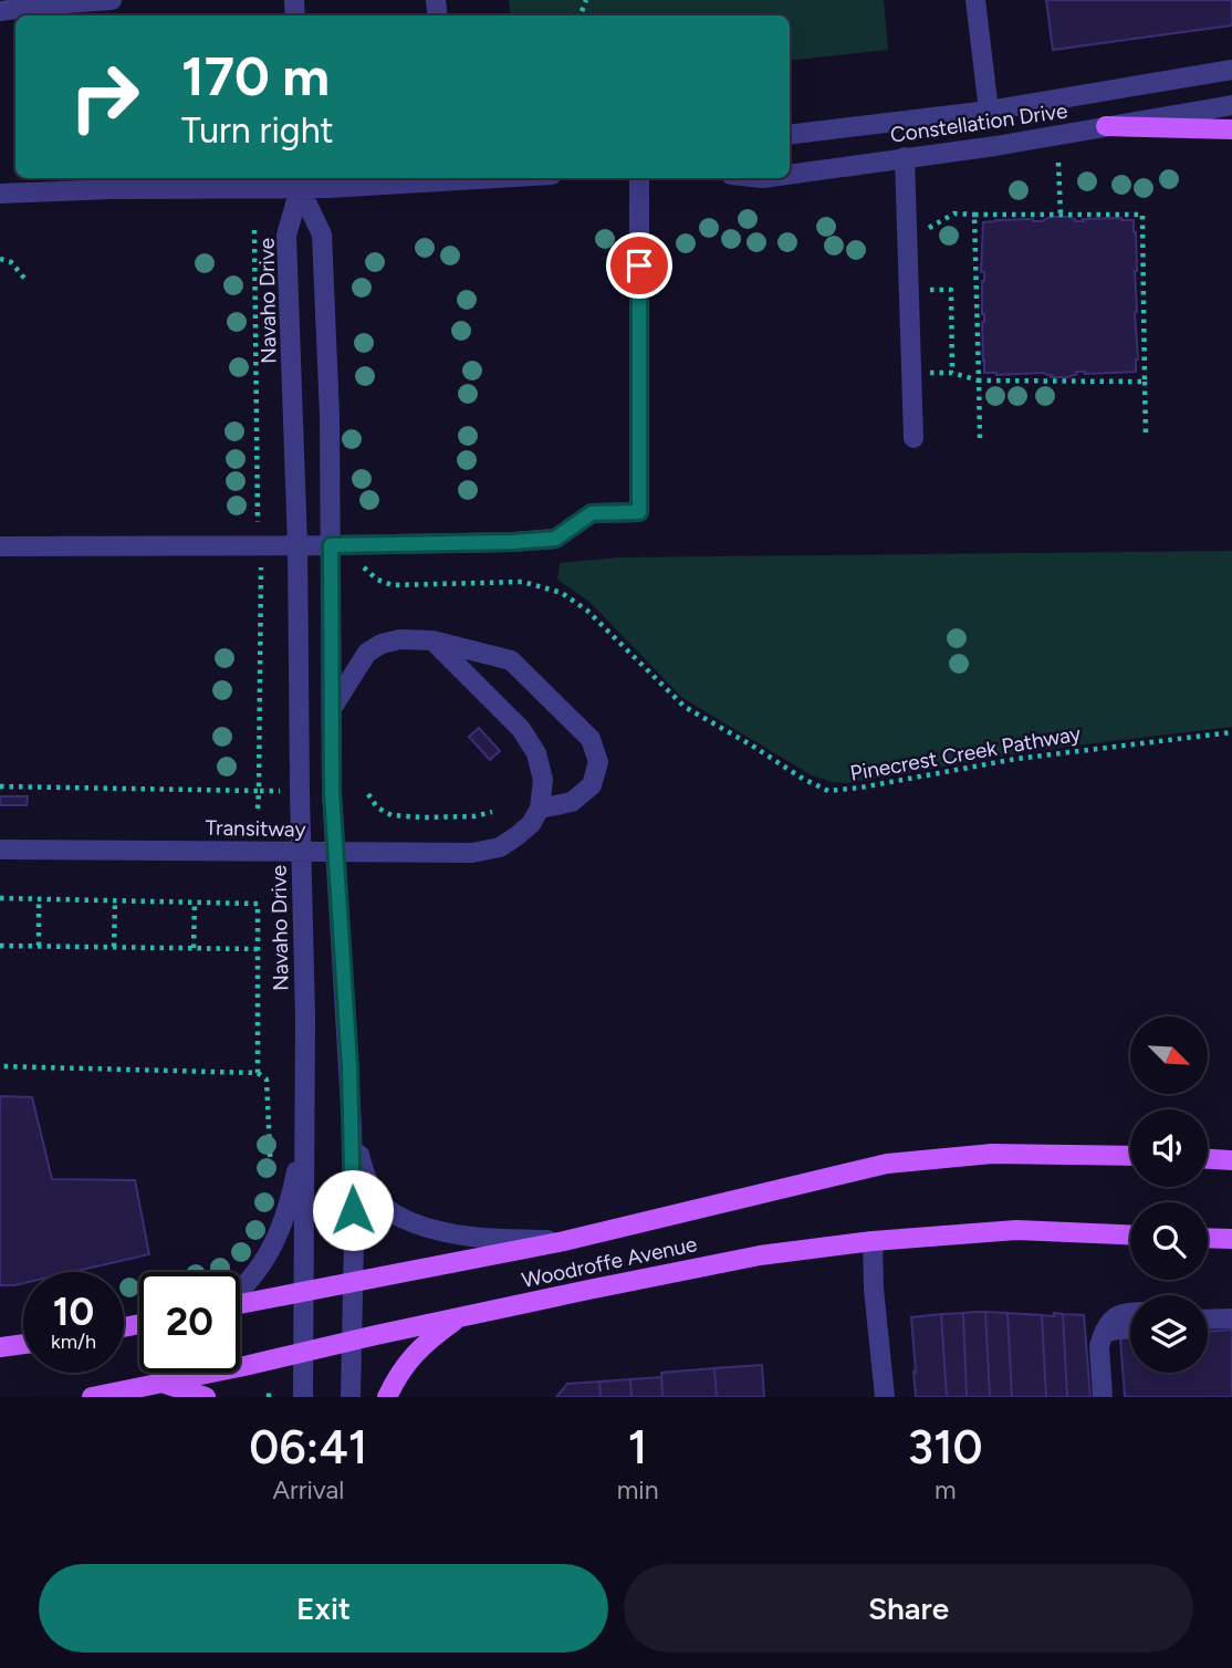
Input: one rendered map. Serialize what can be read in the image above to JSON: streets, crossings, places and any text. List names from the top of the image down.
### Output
{
  "streets": {
    "main road": ["Woodroffe Avenue"],
    "street": ["Constellation Drive", "Navaho Drive", "Transitway"],
    "path": ["Pinecrest Creek Pathway"]
  },
  "crossings": [
    ["Navaho Drive", "Transitway"],
    ["Navaho Drive", "Woodroffe Avenue"]
  ],
  "north": "bottom right",
  "page": {
    "turn": ["170 m", "Turn right"],
    "speed": "10 km/h",
    "limit": "20",
    "eta": [
      "06:41",
      "Arrival",
      "1",
      "min",
      "310",
      "m"
    ],
    "buttons": ["Exit", "Share"]
  }
}
